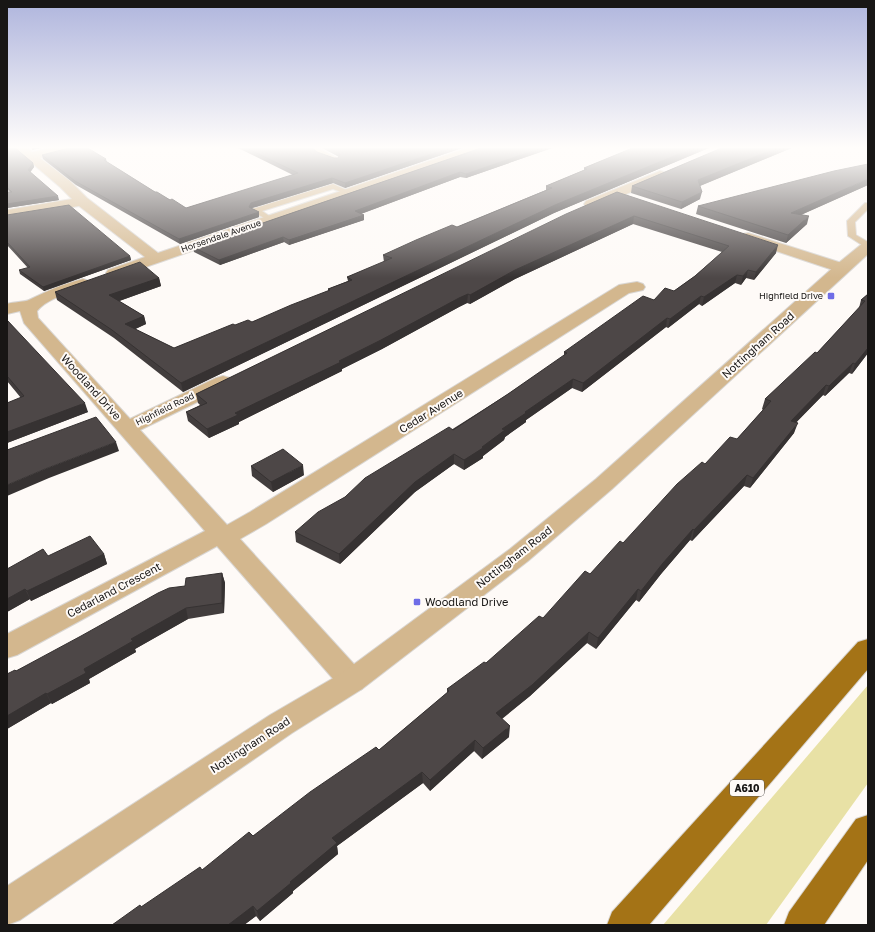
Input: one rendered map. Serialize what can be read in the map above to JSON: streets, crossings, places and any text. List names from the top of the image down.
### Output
{
  "streets": {
    "highway": ["A610"],
    "street": [
      "Horsendale Avenue",
      "Nottingham Road",
      "Woodland Drive",
      "Highfield Road",
      "Cedar Avenue",
      "Cedarland Crescent"
    ]
  },
  "crossings": [
    ["Horsendale Avenue", "Woodland Drive"],
    ["Nottingham Road", "Woodland Drive"],
    ["Woodland Drive", "Highfield Road"],
    ["Woodland Drive", "Cedar Avenue"],
    ["Woodland Drive", "Cedarland Crescent"],
    ["Cedar Avenue", "Cedarland Crescent"]
  ],
  "places": {
    "transit": ["Highfield Drive", "Woodland Drive"]
  }
}
